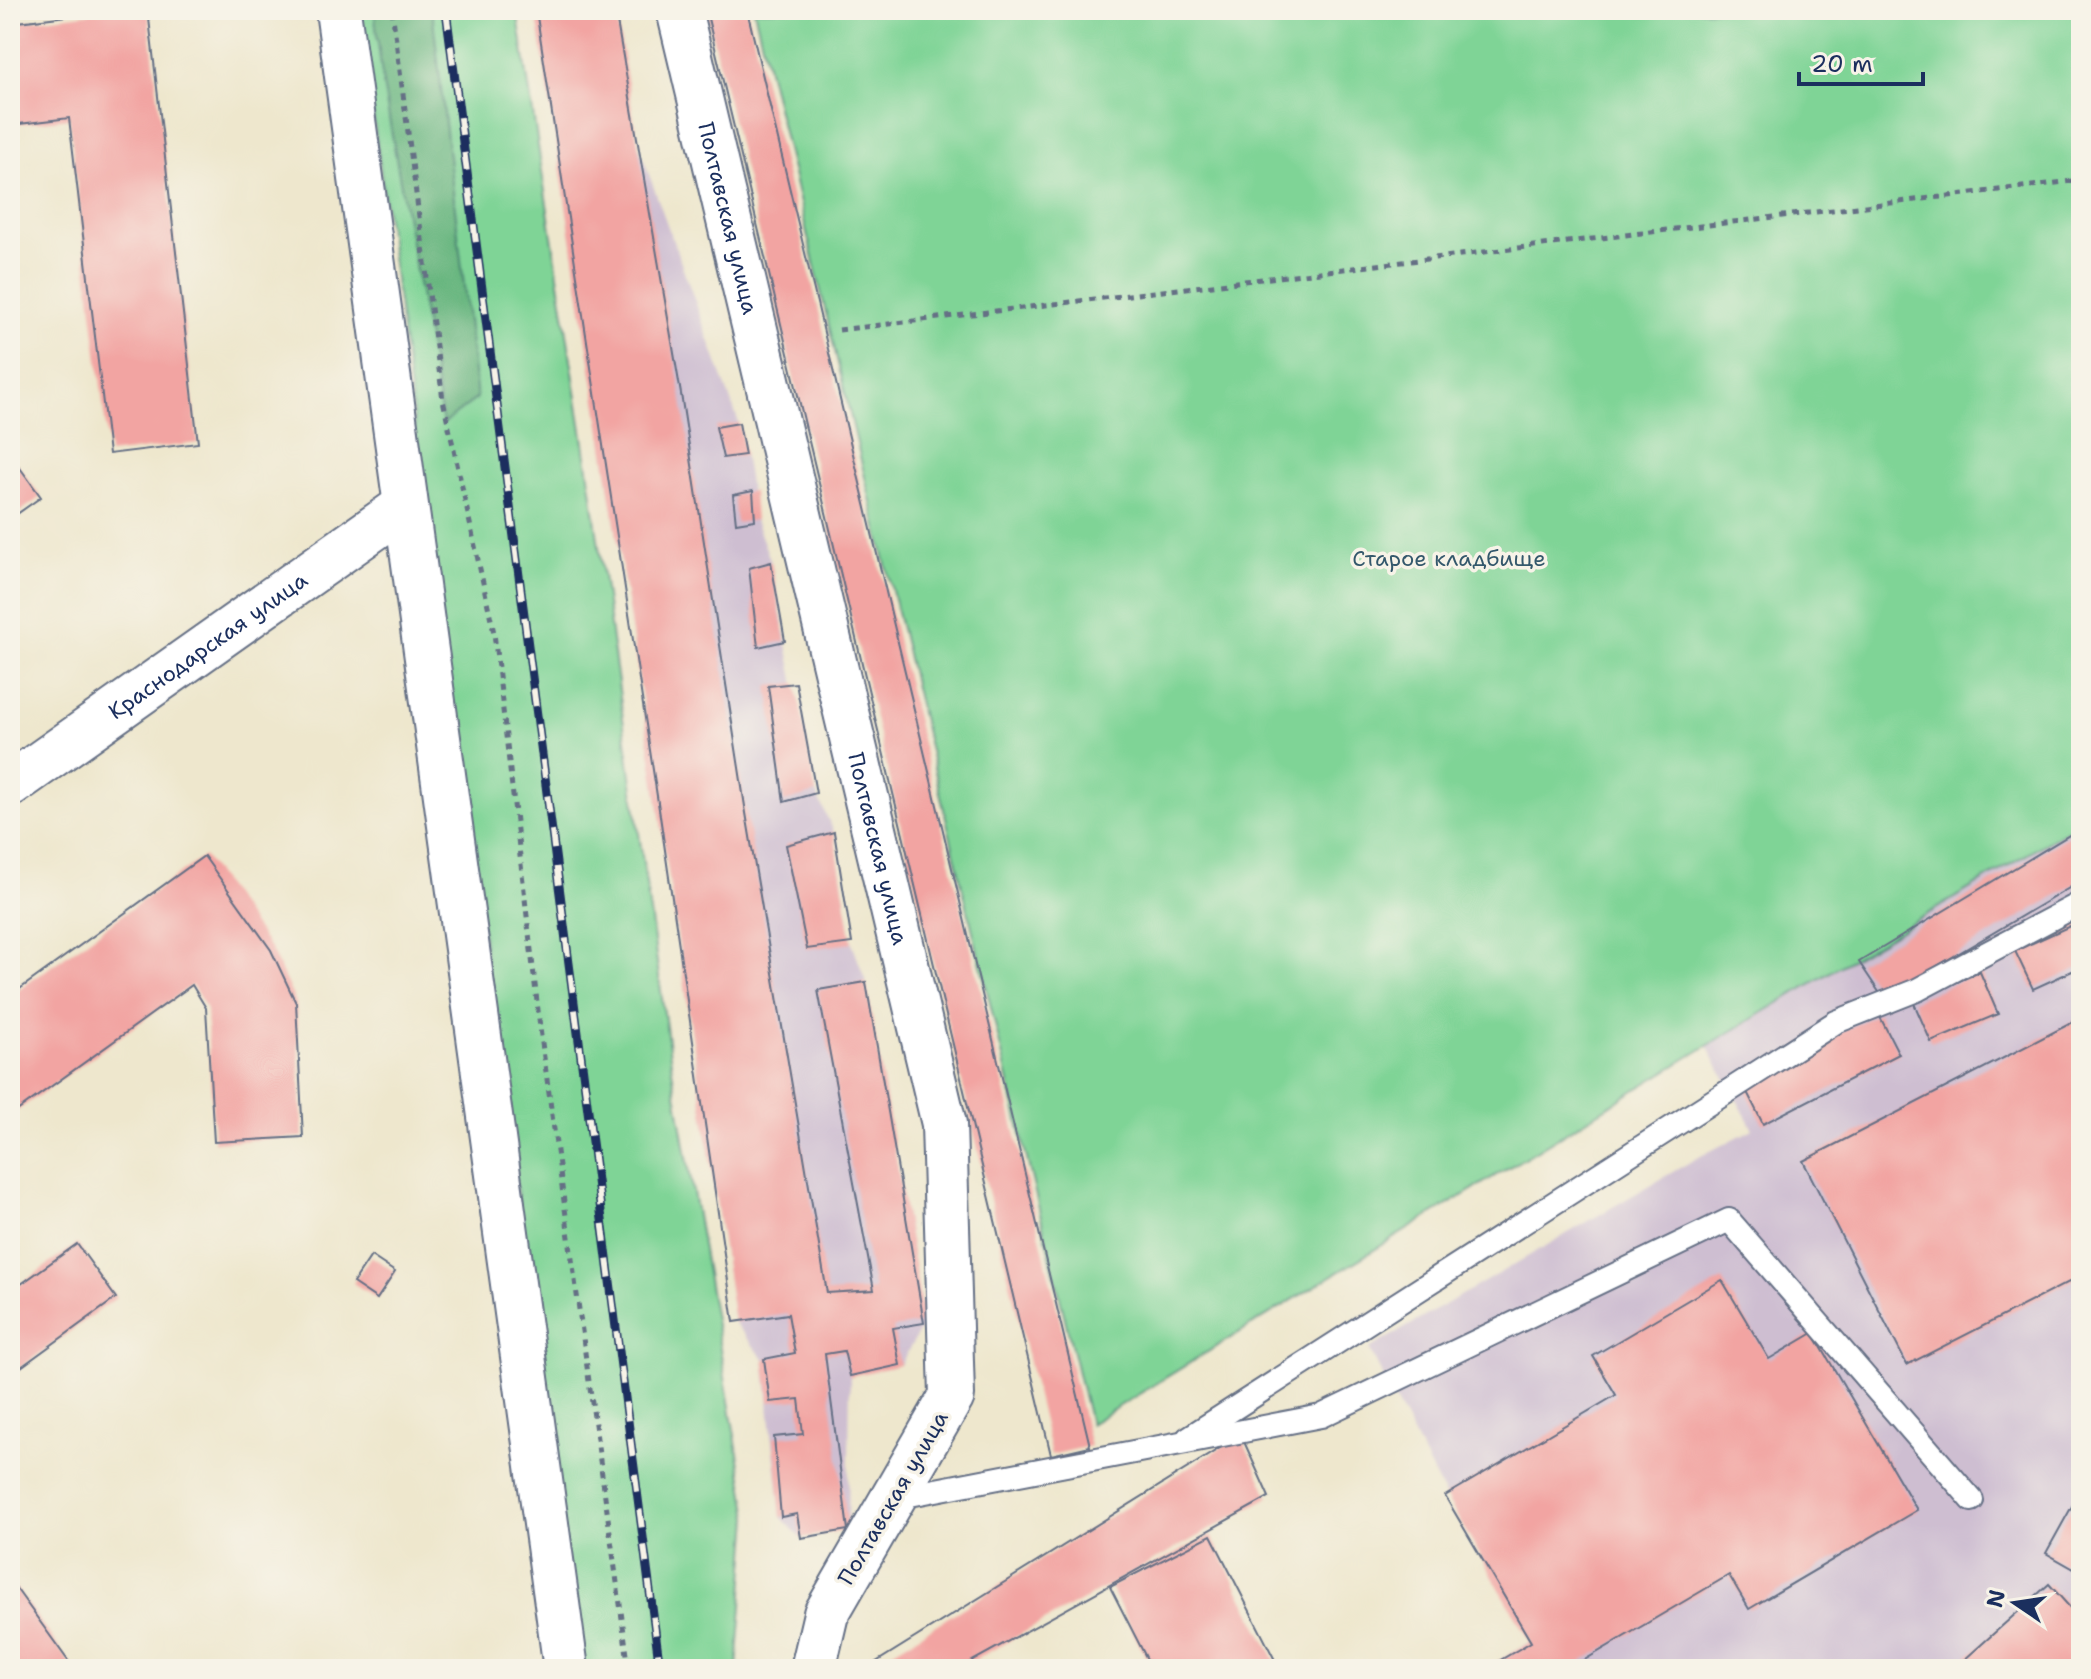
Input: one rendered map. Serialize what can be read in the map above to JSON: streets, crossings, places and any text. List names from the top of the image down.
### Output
{
  "streets": {
    "street": ["Полтавская улица", "Краснодарская улица"]
  },
  "parks": ["Старое кладбище"],
  "scale_bar": "20 m",
  "north": "left"
}
